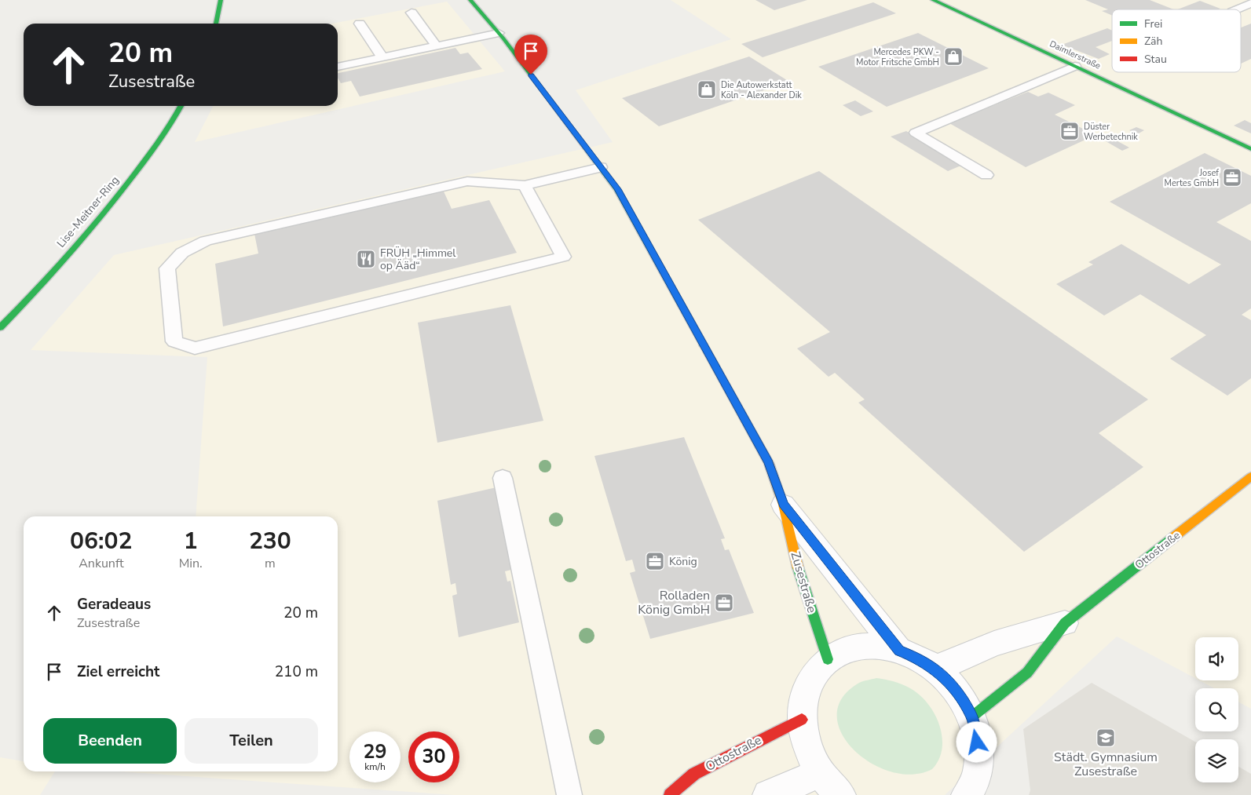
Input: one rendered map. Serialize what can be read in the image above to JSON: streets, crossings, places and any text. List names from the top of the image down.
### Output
{
  "streets": {
    "street": [
      "Daimlerstraße",
      "Lise-Meitner-Ring",
      "Ottostraße",
      "Zusestraße"
    ]
  },
  "places": {
    "shop": ["Mercedes PKW - Motor Fritsche GmbH", "Die Autowerkstatt Köln - Alexander Dik"],
    "office": [
      "Düster Werbetechnik",
      "Josef Mertes GmbH",
      "König",
      "Rolladen König GmbH"
    ],
    "restaurant": ["FRÜH „Himmel op Ääd“"],
    "school or university": ["Städt. Gymnasium Zusestraße"]
  },
  "legend": ["Frei", "Zäh", "Stau"],
  "page": {
    "turn": ["20 m", "Zusestraße"],
    "eta": [
      "06:02",
      "Ankunft",
      "1",
      "Min.",
      "230",
      "m"
    ],
    "list": [
      {
        "name": "Geradeaus",
        "note": "Zusestraße",
        "value": "20 m"
      },
      {
        "name": "Ziel erreicht",
        "value": "210 m"
      }
    ],
    "buttons": ["Beenden", "Teilen"],
    "speed": "29 km/h",
    "limit": "30"
  }
}
